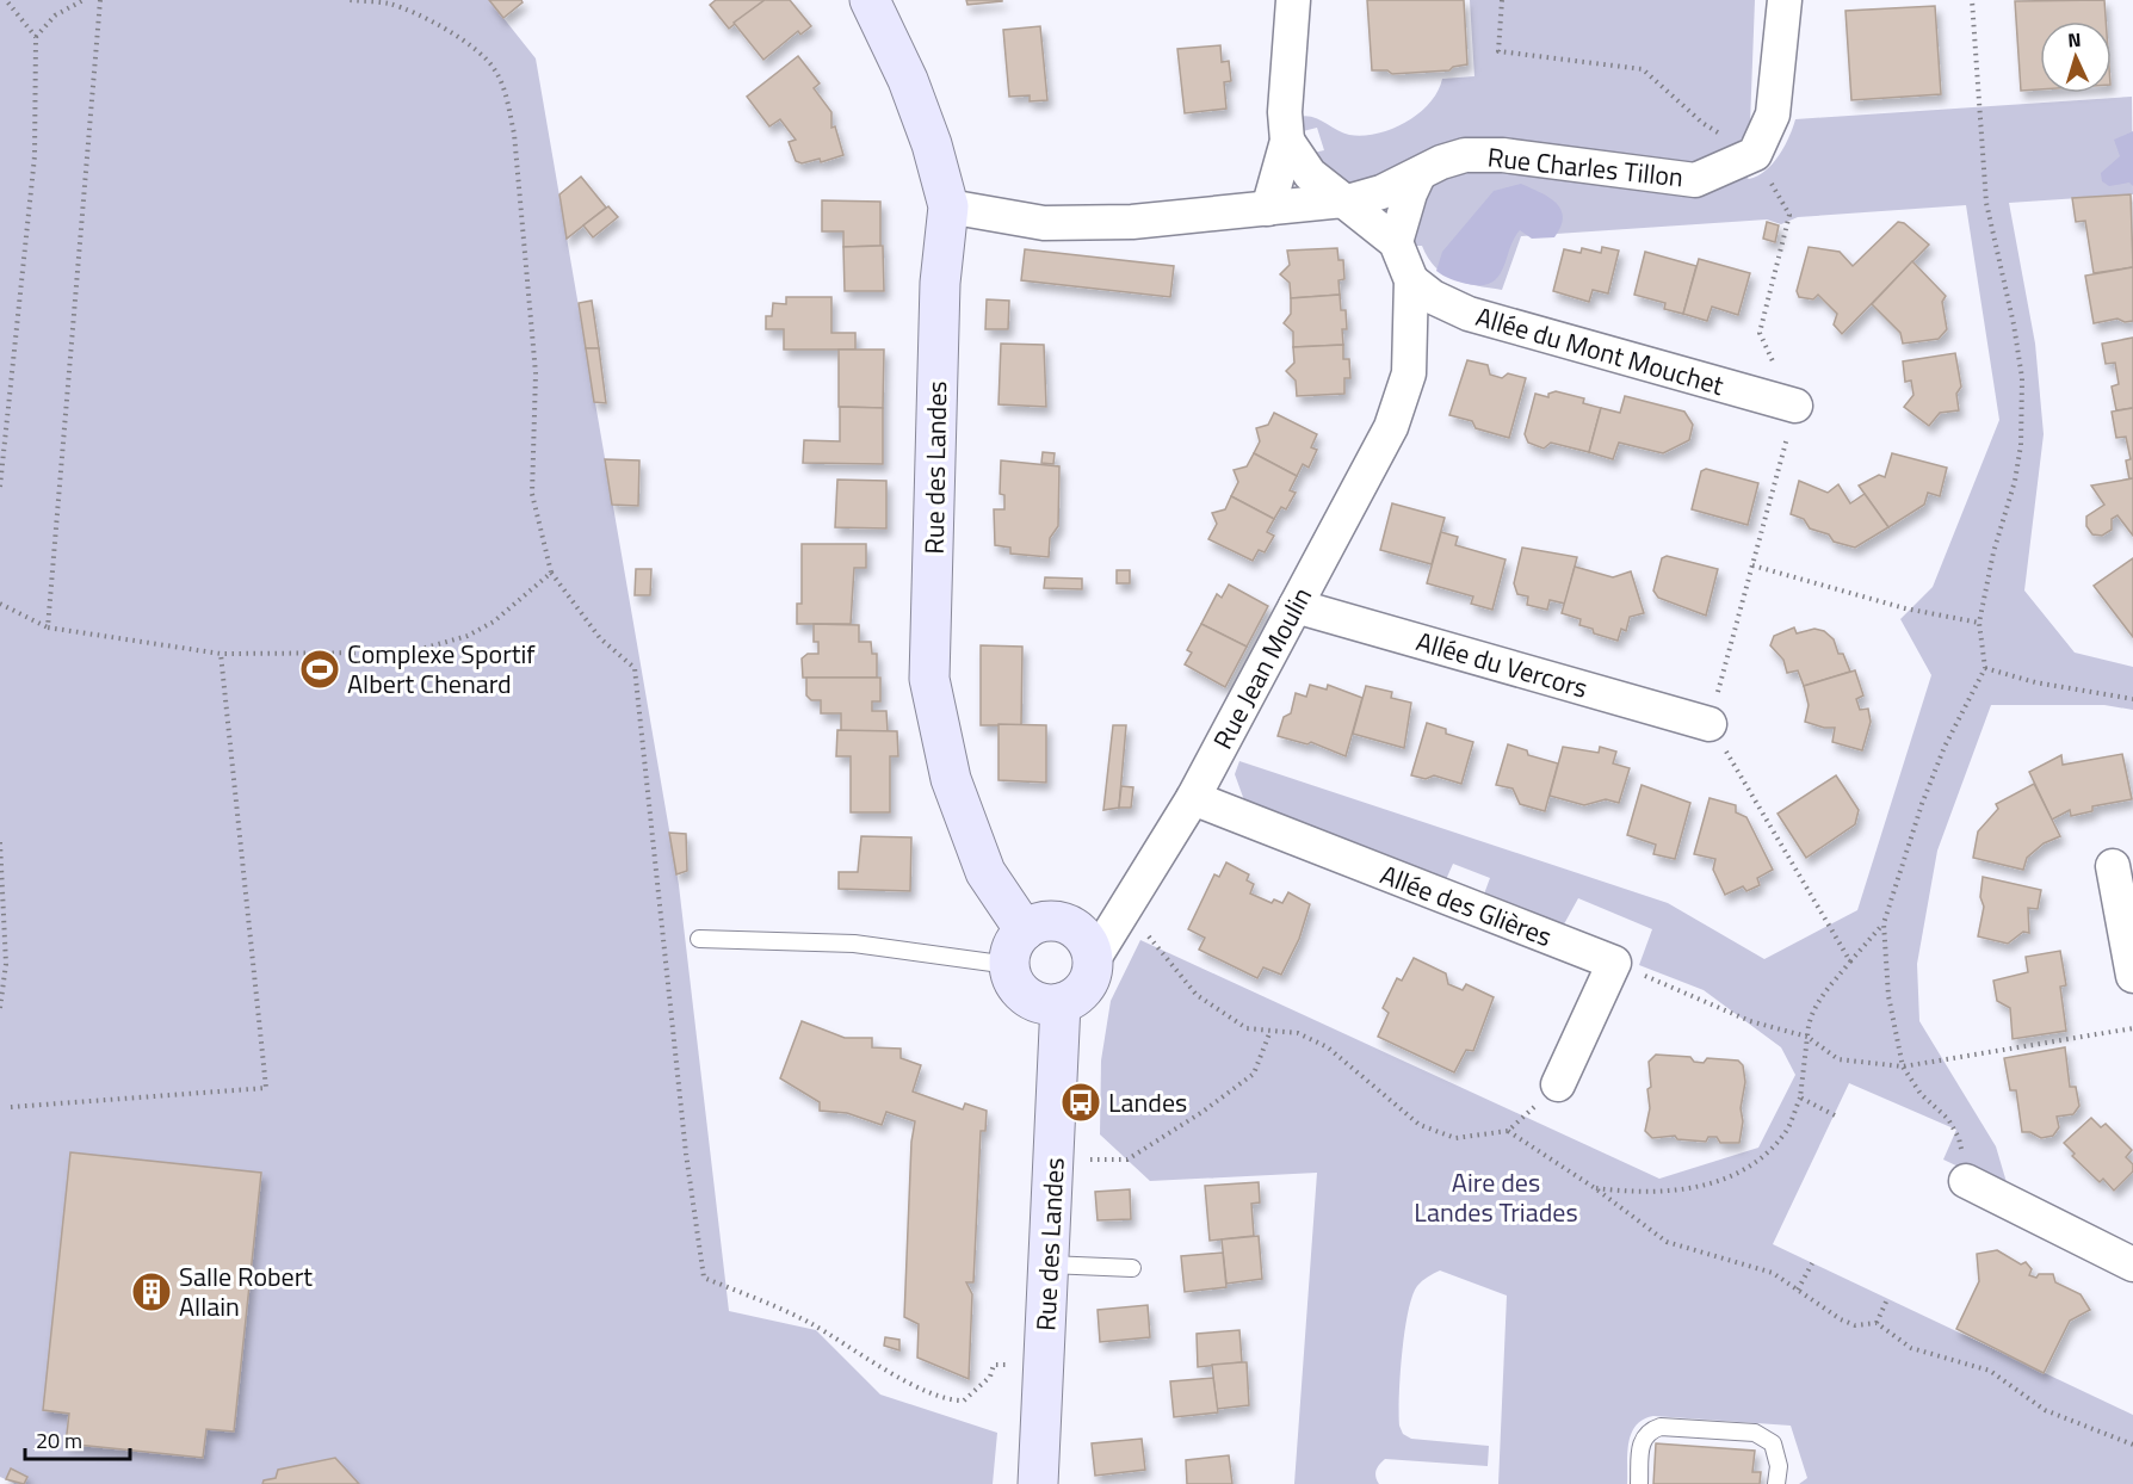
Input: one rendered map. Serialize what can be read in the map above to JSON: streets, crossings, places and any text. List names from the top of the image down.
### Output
{
  "streets": {
    "street": [
      "Rue Charles Tillon",
      "Allée du Mont Mouchet",
      "Rue des Landes",
      "Allée du Vercors",
      "Rue Jean Moulin",
      "Allée des Glières"
    ]
  },
  "crossings": [
    ["Rue Charles Tillon", "Rue Jean Moulin"],
    ["Allée du Mont Mouchet", "Rue Jean Moulin"],
    ["Rue des Landes", "Rue Jean Moulin"],
    ["Allée du Vercors", "Rue Jean Moulin"],
    ["Rue Jean Moulin", "Allée des Glières"]
  ],
  "parks": ["Aire des Landes Triades"],
  "places": {
    "sports": ["Complexe Sportif Albert Chenard"],
    "bus stop": ["Landes"],
    "building": ["Salle Robert Allain"]
  },
  "scale_bar": "20 m",
  "north": "top"
}
